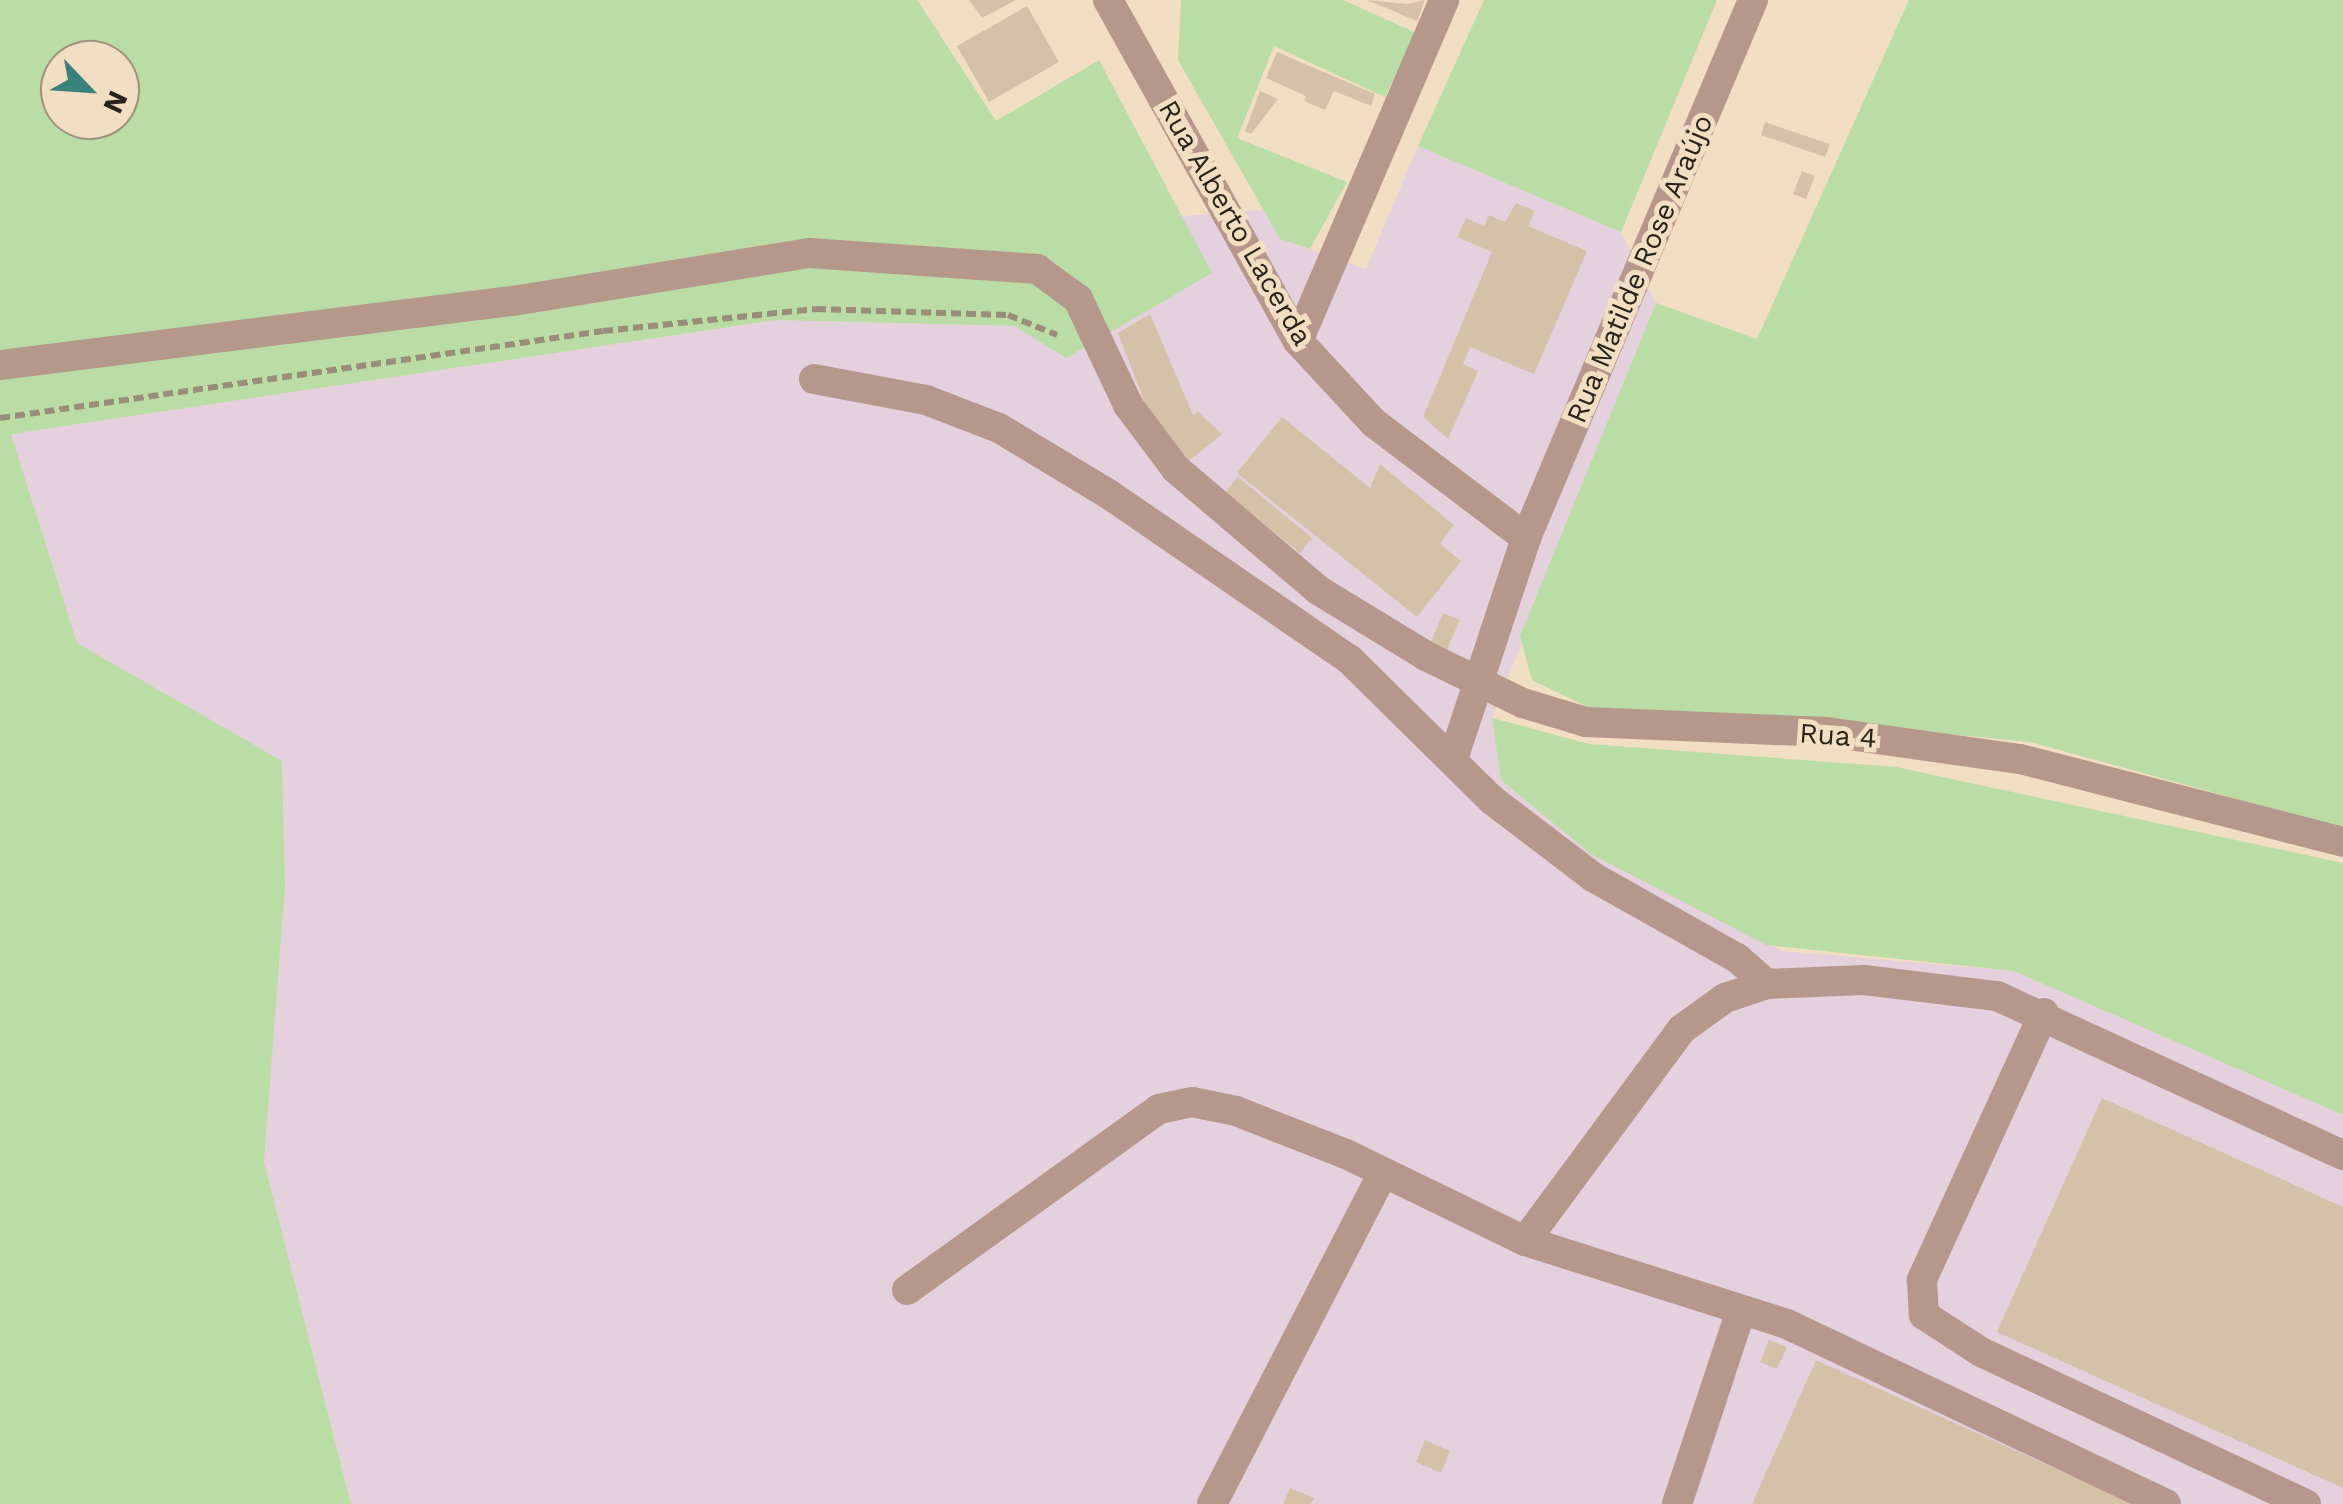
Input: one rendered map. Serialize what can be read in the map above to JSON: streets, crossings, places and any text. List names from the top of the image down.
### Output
{
  "streets": {
    "street": ["Rua Alberto Lacerda", "Rua Matilde Rose Araújo", "Rua 4"]
  },
  "crossings": [
    ["Rua Alberto Lacerda", "Rua Matilde Rose Araújo"]
  ],
  "north": "bottom right"
}
